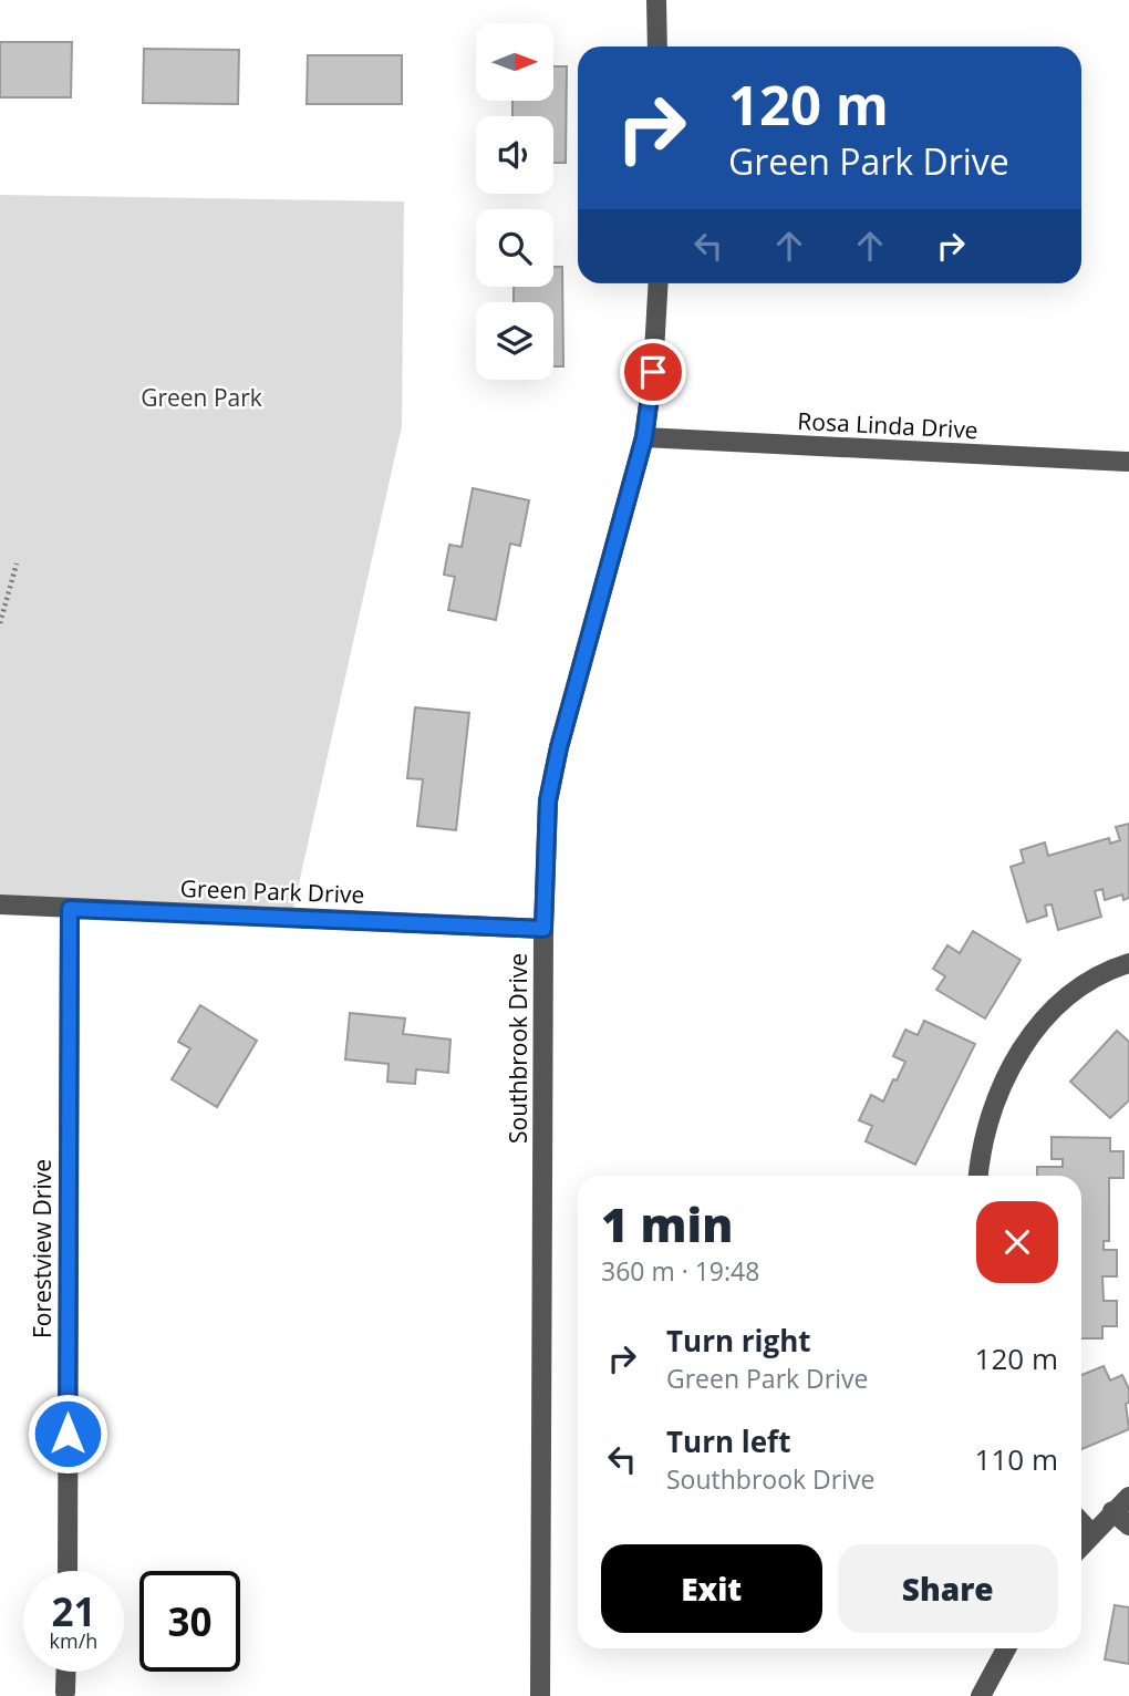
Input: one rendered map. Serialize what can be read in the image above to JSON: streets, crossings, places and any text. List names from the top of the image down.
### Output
{
  "streets": {
    "street": [
      "Rosa Linda Drive",
      "Green Park Drive",
      "Southbrook Drive",
      "Forestview Drive"
    ]
  },
  "crossings": [
    ["Rosa Linda Drive", "Southbrook Drive"],
    ["Green Park Drive", "Southbrook Drive"],
    ["Green Park Drive", "Forestview Drive"]
  ],
  "parks": ["Green Park"],
  "north": "right",
  "page": {
    "turn": ["120 m", "Green Park Drive"],
    "heading": ["1 min", "360 m · 19:48"],
    "list": [
      {
        "name": "Turn right",
        "note": "Green Park Drive",
        "value": "120 m"
      },
      {
        "name": "Turn left",
        "note": "Southbrook Drive",
        "value": "110 m"
      }
    ],
    "buttons": ["Exit", "Share"],
    "speed": "21 km/h",
    "limit": "30"
  }
}
